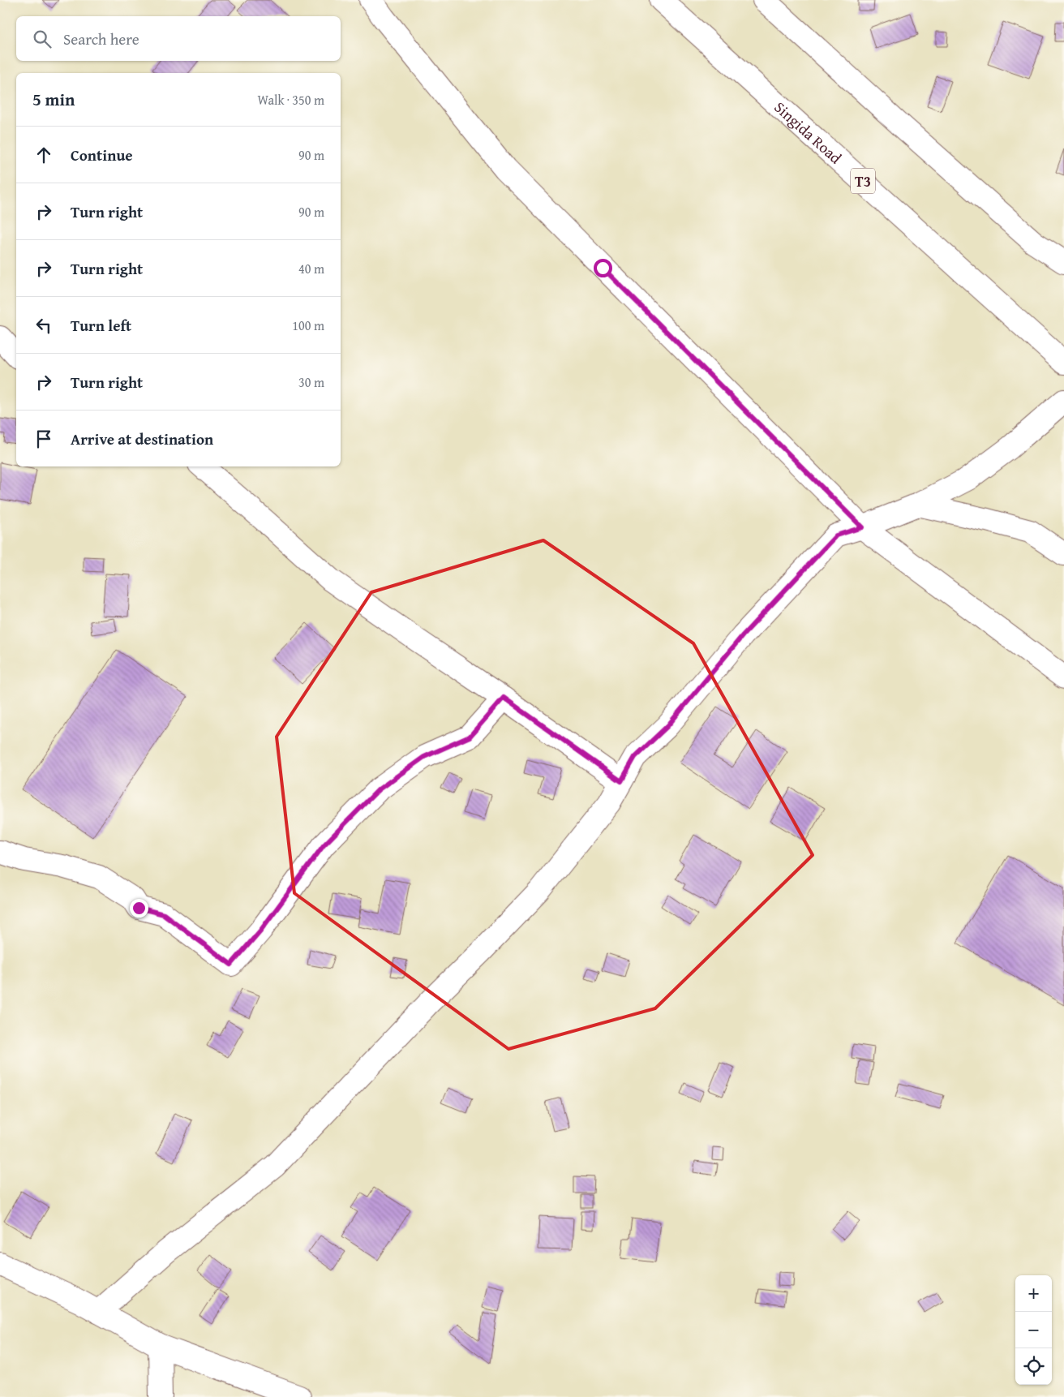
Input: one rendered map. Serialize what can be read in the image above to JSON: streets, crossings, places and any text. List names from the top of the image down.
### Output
{
  "streets": {
    "main road": ["Singida Road", "T3"]
  },
  "page": {
    "search": "Search here",
    "heading": ["5 min", "Walk · 350 m"],
    "list": [
      ["Continue", "90 m"],
      ["Turn right", "90 m"],
      ["Turn right", "40 m"],
      ["Turn left", "100 m"],
      ["Turn right", "30 m"],
      "Arrive at destination"
    ],
    "map_buttons": ["+", "−"]
  }
}
